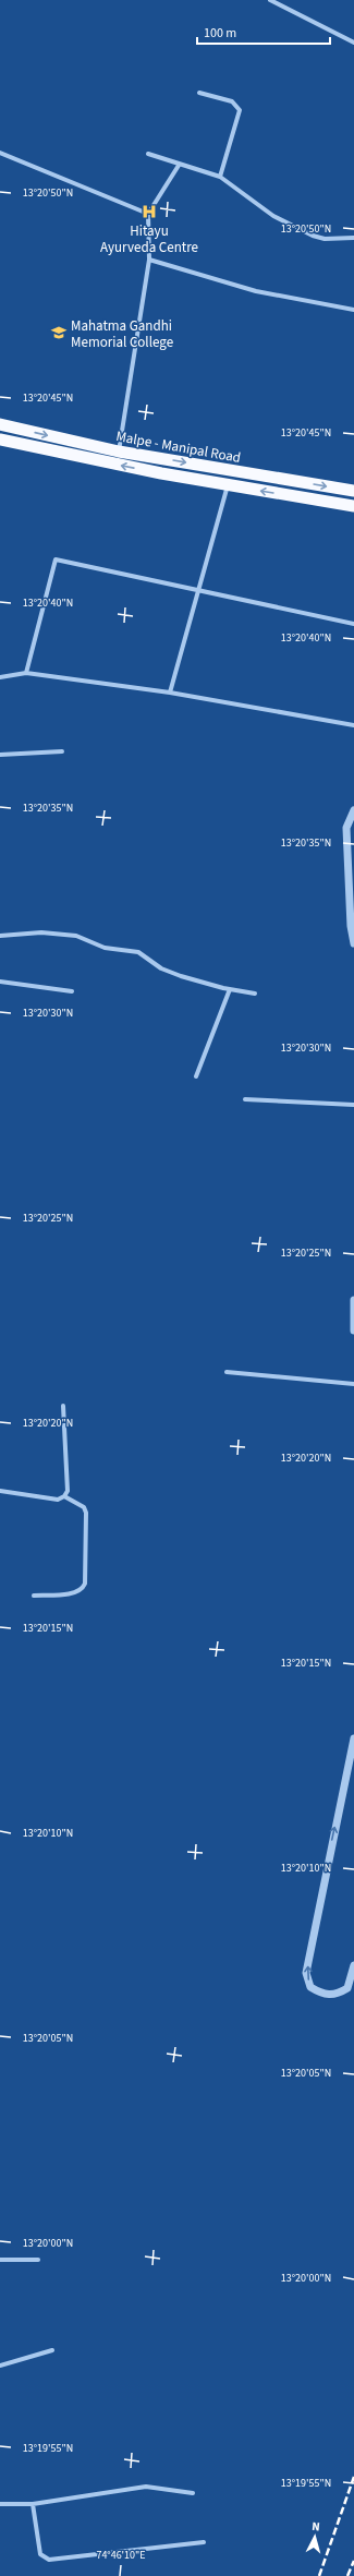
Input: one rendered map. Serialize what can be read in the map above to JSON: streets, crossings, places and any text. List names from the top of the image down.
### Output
{
  "streets": {
    "highway": ["Malpe - Manipal Road"]
  },
  "places": {
    "hospital": ["Hitayu Ayurveda Centre"],
    "school or university": ["Mahatma Gandhi Memorial College"]
  },
  "scale_bar": "100 m",
  "north": "top",
  "coordinates": [
    "13°20'50\"N",
    "13°20'45\"N",
    "13°20'40\"N",
    "13°20'35\"N",
    "13°20'30\"N",
    "13°20'25\"N",
    "13°20'20\"N",
    "13°20'15\"N",
    "13°20'10\"N",
    "13°20'05\"N",
    "13°20'00\"N",
    "13°19'55\"N",
    "74°46'10\"E"
  ]
}
